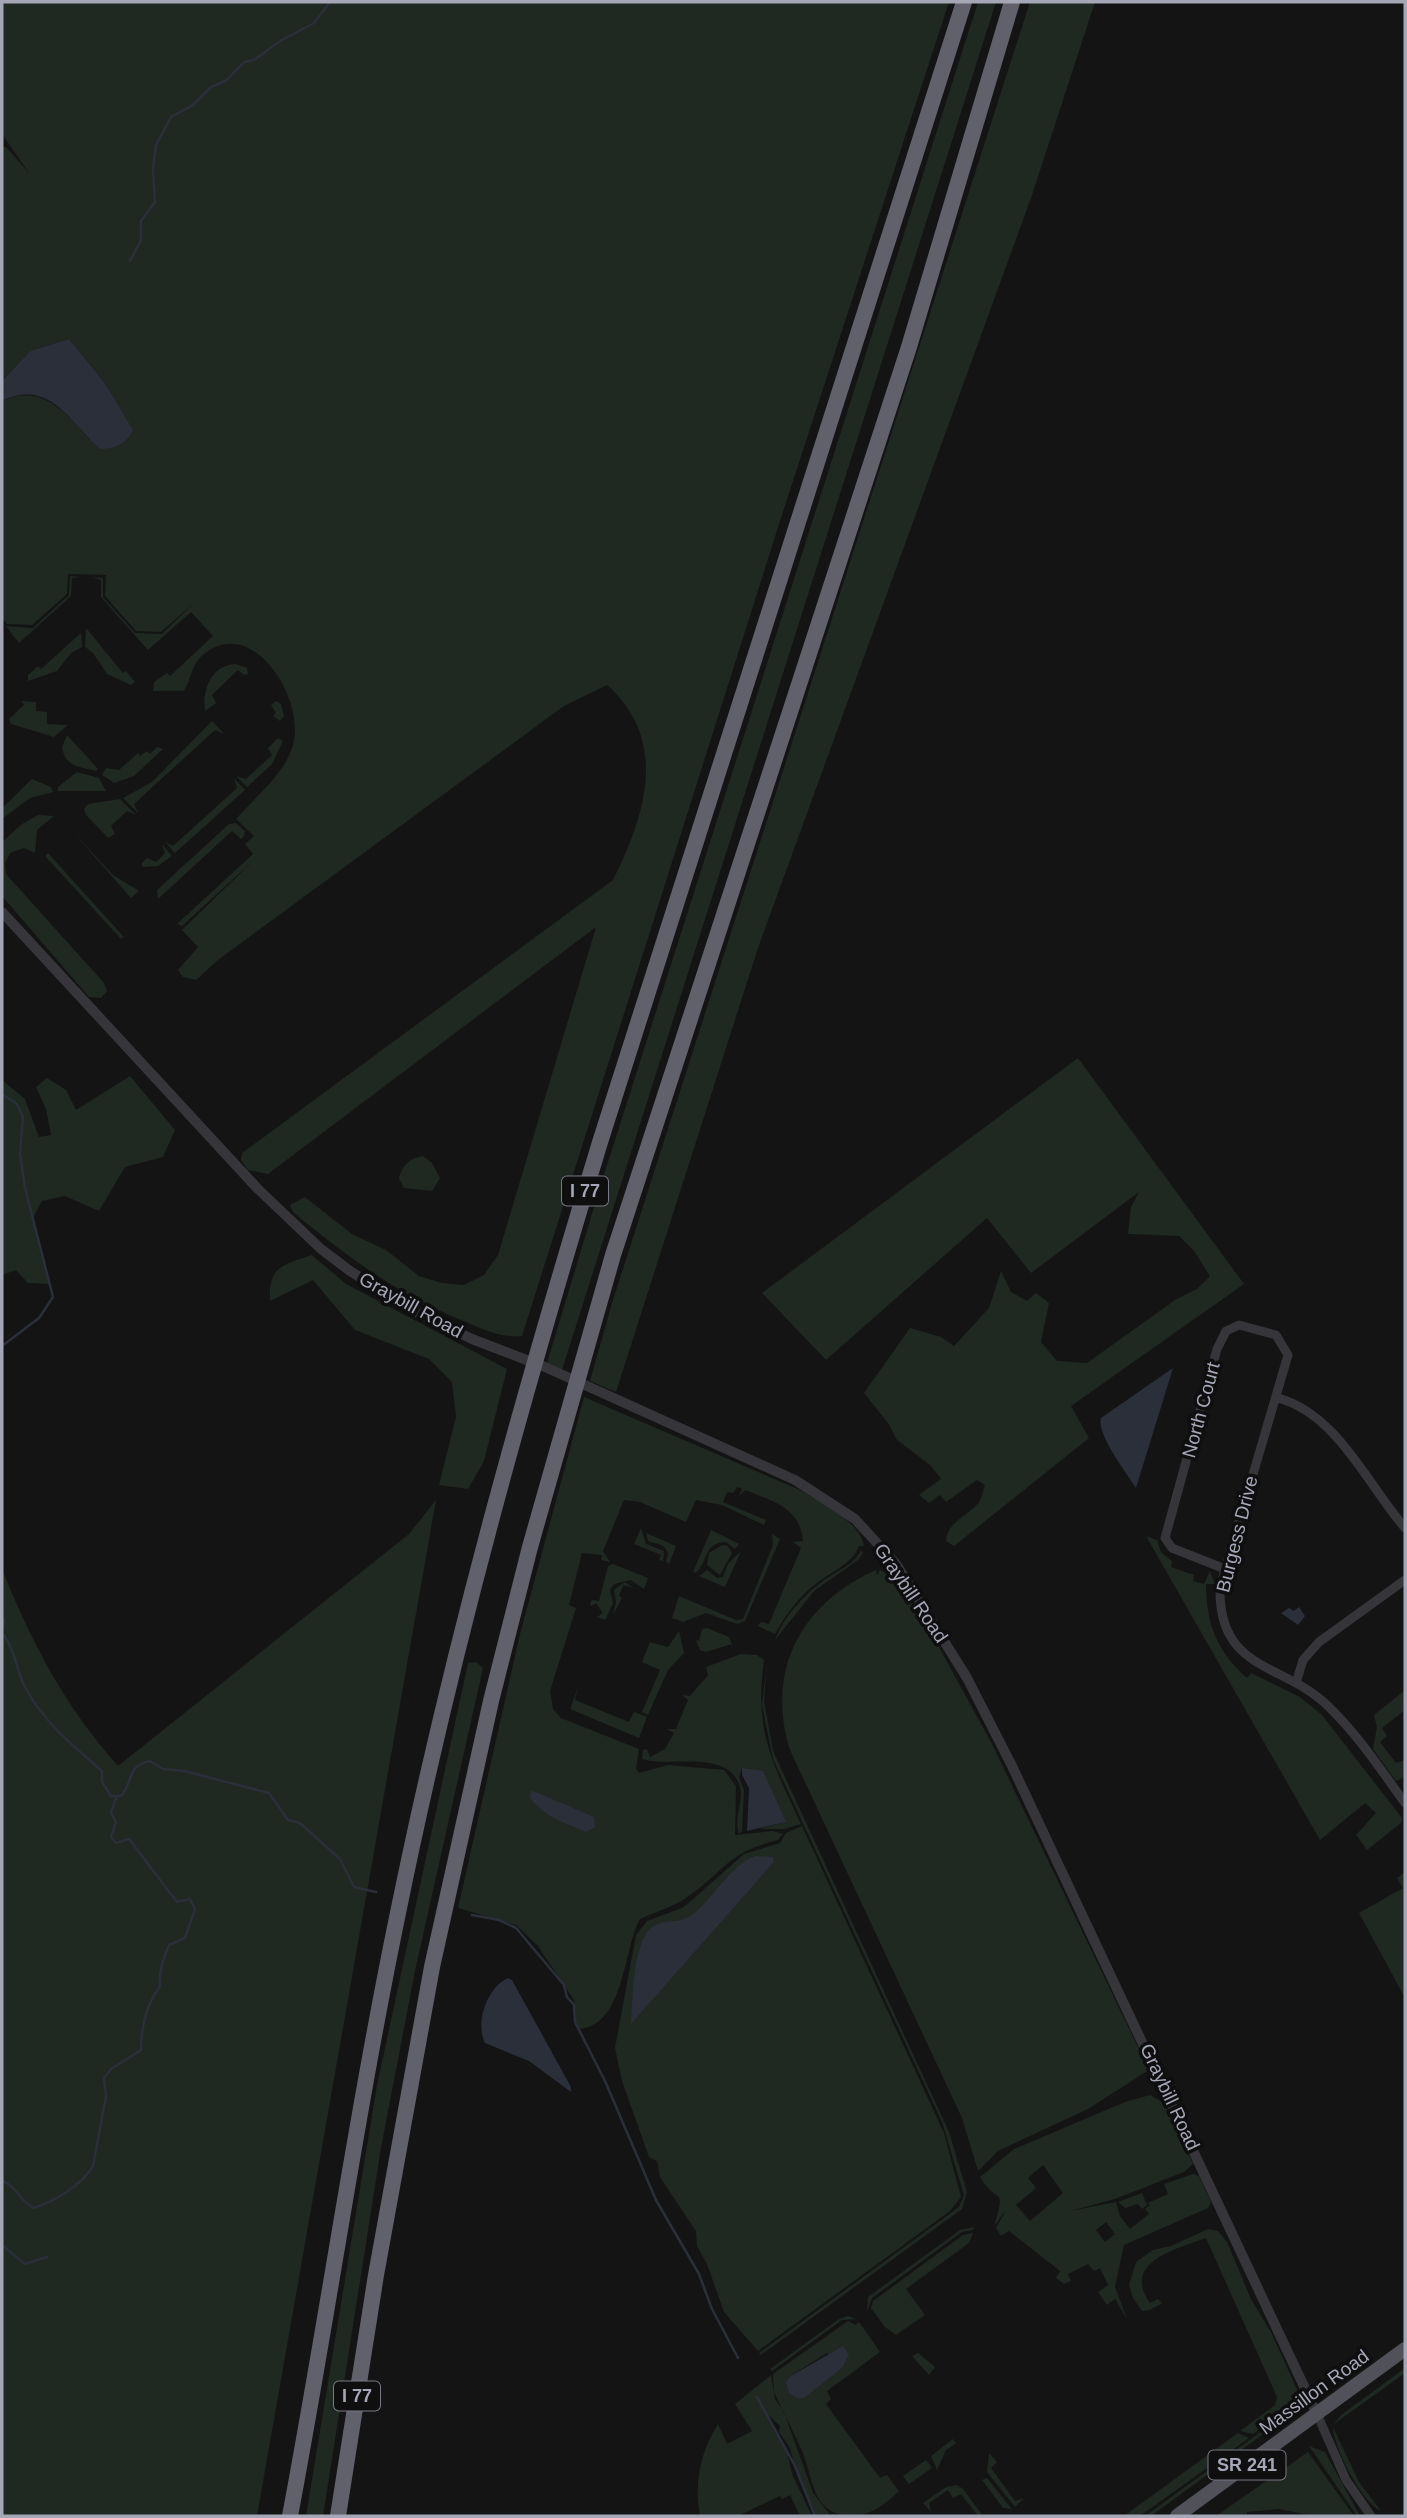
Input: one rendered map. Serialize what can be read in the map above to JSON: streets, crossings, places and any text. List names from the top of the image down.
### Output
{
  "streets": {
    "highway": ["I 77"],
    "main road": ["Massillon Road", "SR 241"],
    "street": ["Graybill Road", "North Court", "Burgess Drive"]
  },
  "crossings": [
    ["Graybill Road", "Massillon Road"],
    ["North Court", "Burgess Drive"]
  ]
}
